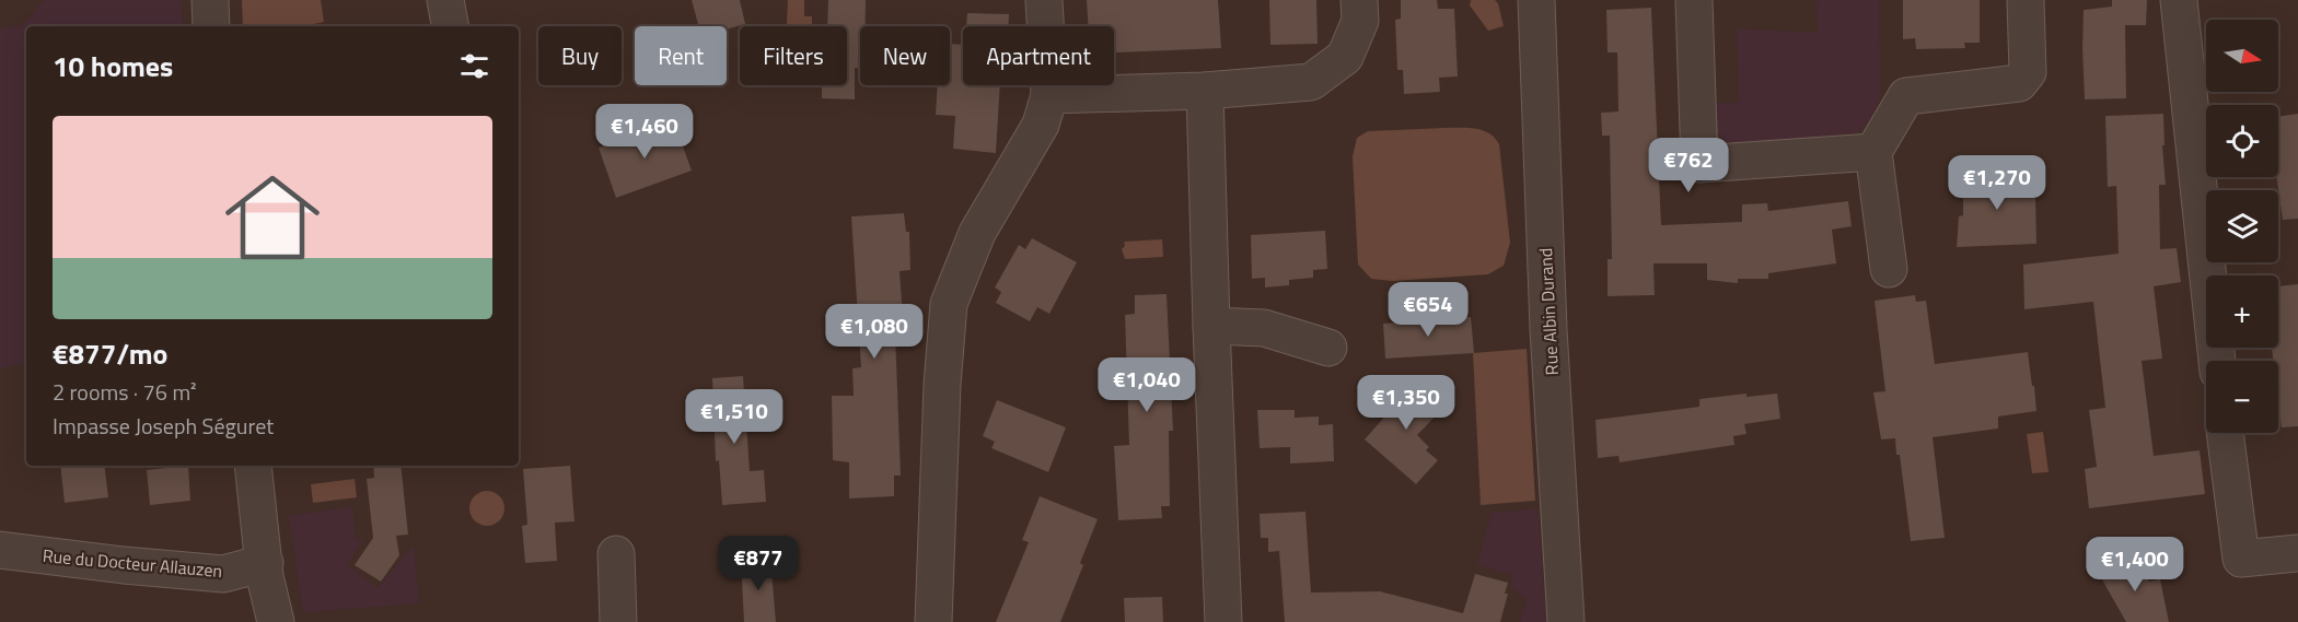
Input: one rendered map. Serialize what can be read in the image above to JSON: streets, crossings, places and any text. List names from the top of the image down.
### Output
{
  "streets": {
    "street": ["Rue Albin Durand", "Rue du Docteur Allauzen"]
  },
  "north": "right",
  "page": {
    "map_buttons": ["+", "−"],
    "chip": [
      "Buy",
      "Rent",
      "Filters",
      "New",
      "Apartment"
    ],
    "heading": "10 homes",
    "price": [
      "€1,460",
      "€762",
      "€1,270",
      "€654",
      "€1,080",
      "€1,040",
      "€1,350",
      "€1,510",
      "€877",
      "€1,400"
    ],
    "list": [
      {
        "name": "€877/mo",
        "note": "2 rooms · 76 m² · Impasse Joseph Séguret"
      }
    ]
  }
}
